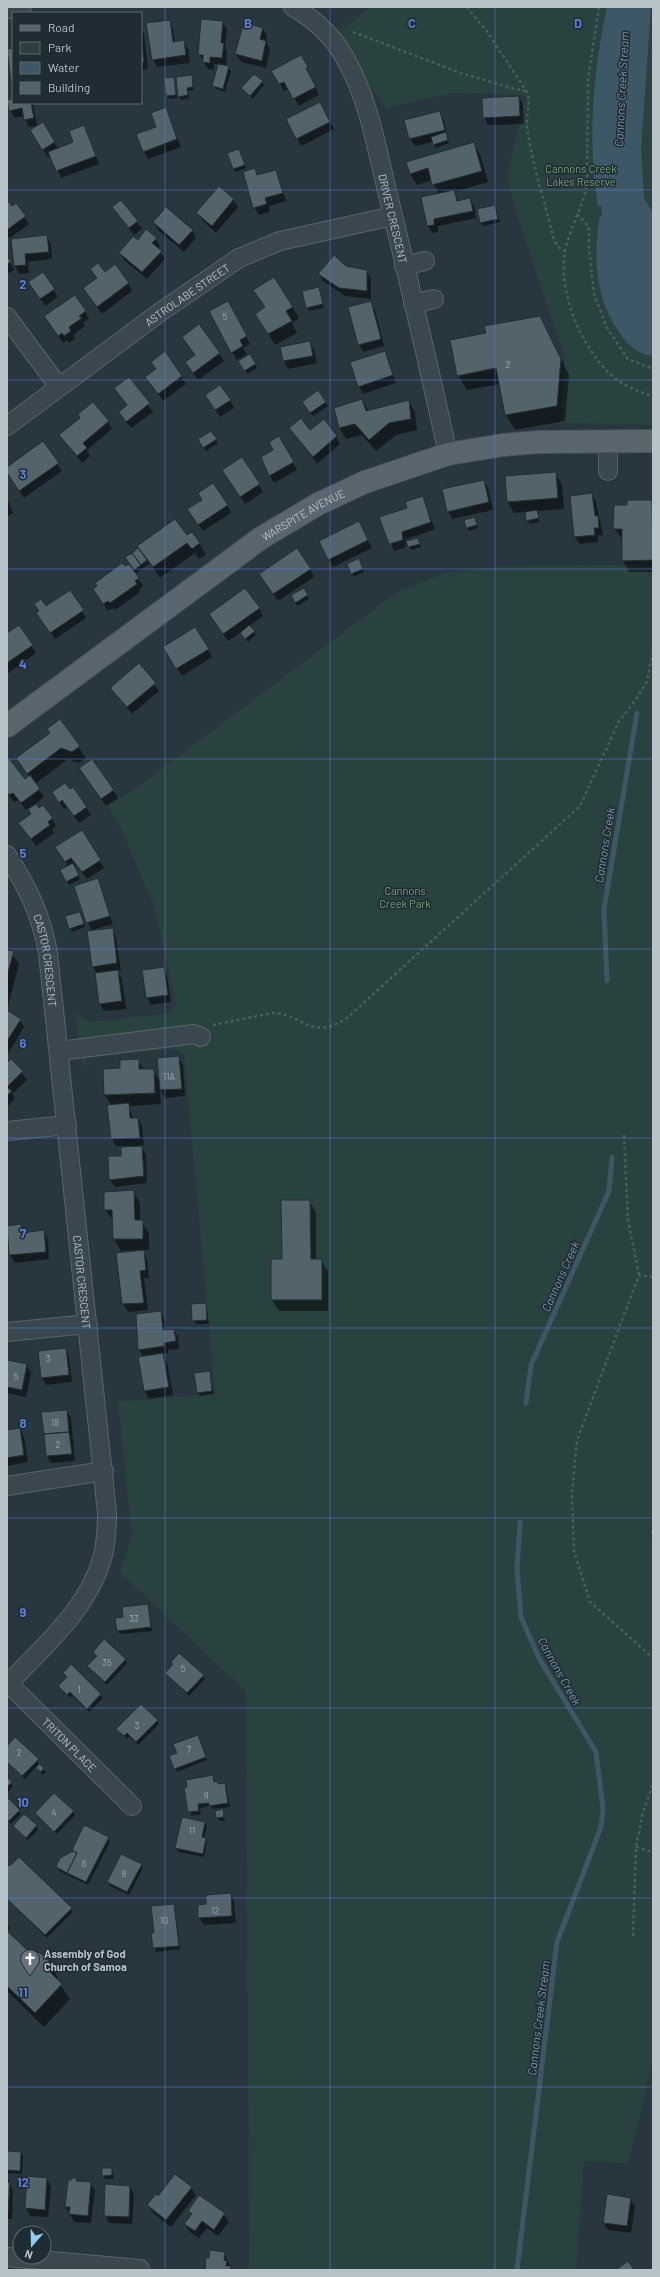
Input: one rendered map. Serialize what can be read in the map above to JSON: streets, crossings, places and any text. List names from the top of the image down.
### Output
{
  "streets": {
    "main road": ["WARSPITE AVENUE"],
    "street": [
      "DRIVER CRESCENT",
      "ASTROLABE STREET",
      "CASTOR CRESCENT",
      "TRITON PLACE"
    ]
  },
  "crossings": [
    ["DRIVER CRESCENT", "ASTROLABE STREET"],
    ["DRIVER CRESCENT", "WARSPITE AVENUE"],
    ["CASTOR CRESCENT", "TRITON PLACE"]
  ],
  "water": ["Cannons Creek Stream", "Cannons Creek"],
  "parks": ["Cannons Creek Lakes Reserve", "Cannons Creek Park"],
  "places": {
    "church": ["Assembly of God Church of Samoa"]
  },
  "house_numbers": [
    "5",
    "2",
    "11A",
    "3",
    "5",
    "18",
    "2",
    "33",
    "35",
    "5",
    "1",
    "3",
    "7",
    "2",
    "9",
    "4",
    "11",
    "6",
    "8",
    "12",
    "10"
  ],
  "legend": [
    "Road",
    "Park",
    "Water",
    "Building"
  ],
  "north": "bottom",
  "grid": {
    "columns": ["B", "C", "D"],
    "rows": [
      "2",
      "3",
      "4",
      "5",
      "6",
      "7",
      "8",
      "9",
      "10",
      "11",
      "12"
    ]
  }
}
